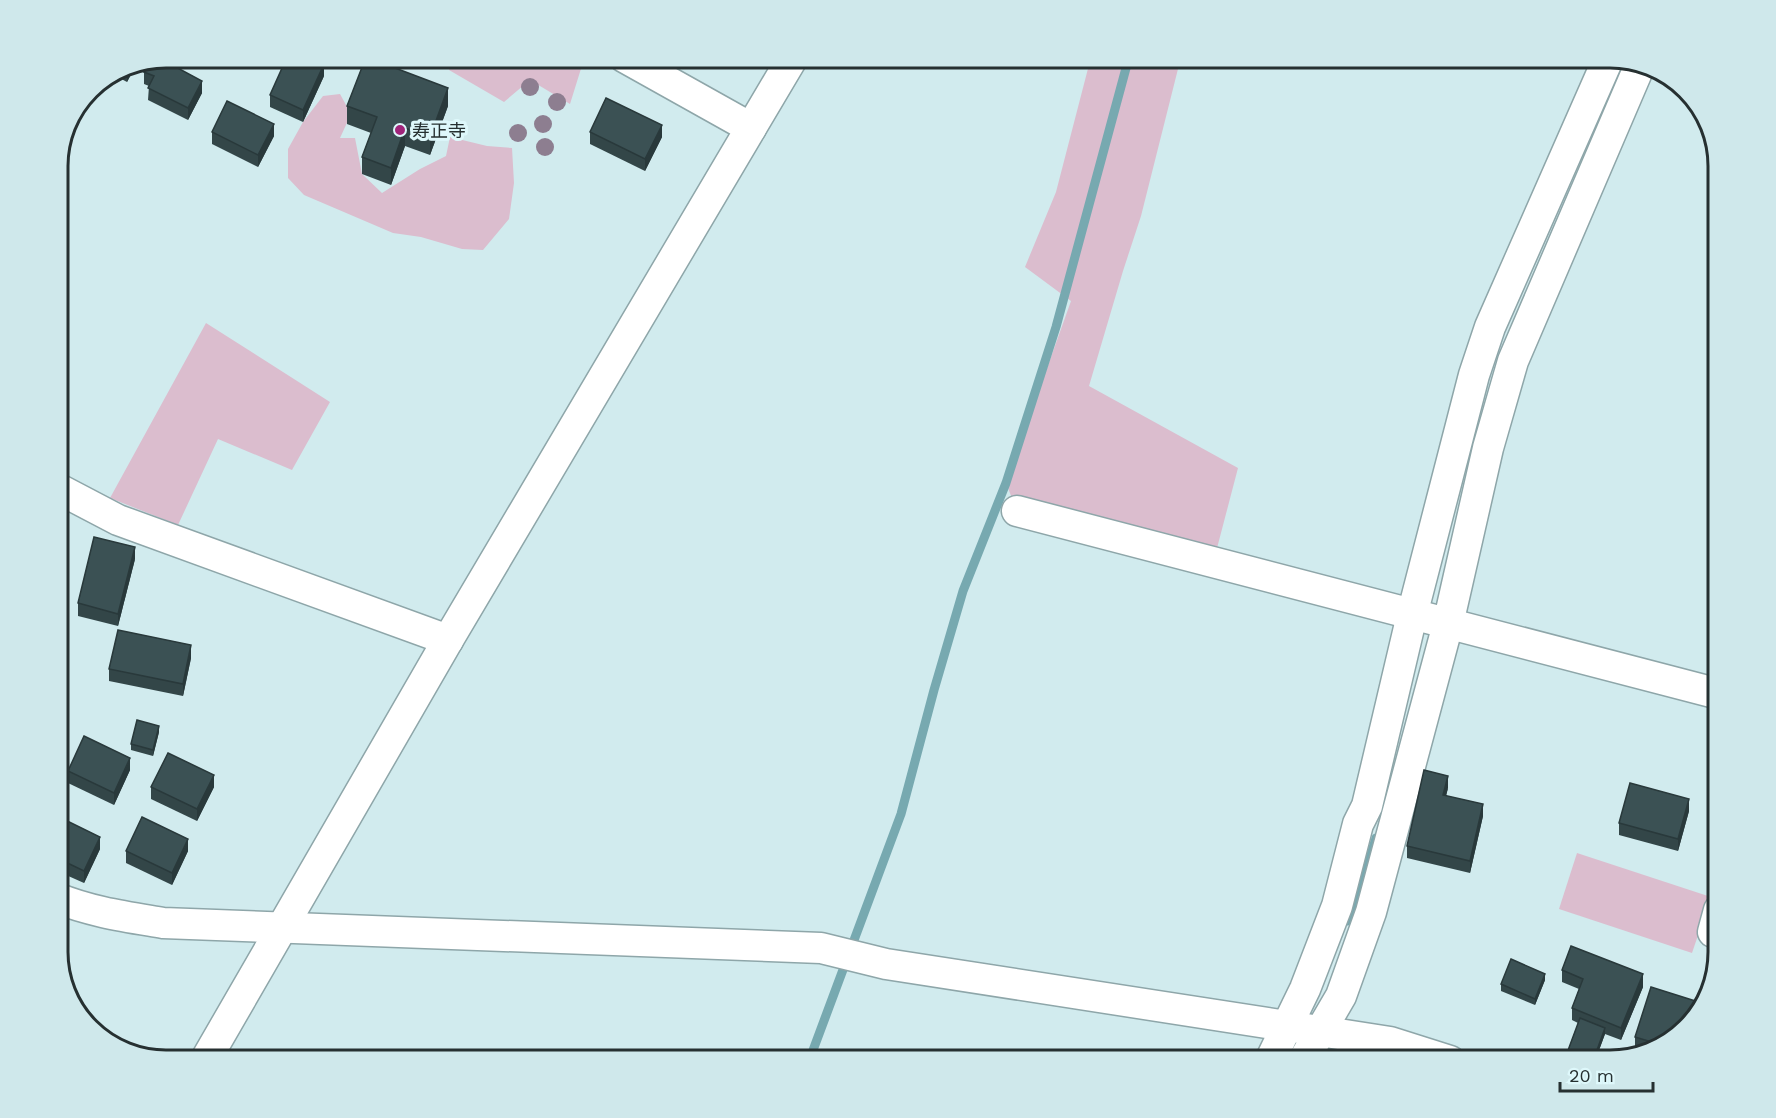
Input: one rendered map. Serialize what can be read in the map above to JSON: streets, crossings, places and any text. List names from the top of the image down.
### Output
{
  "places": ["寿正寺"],
  "scale_bar": "20 m"
}
